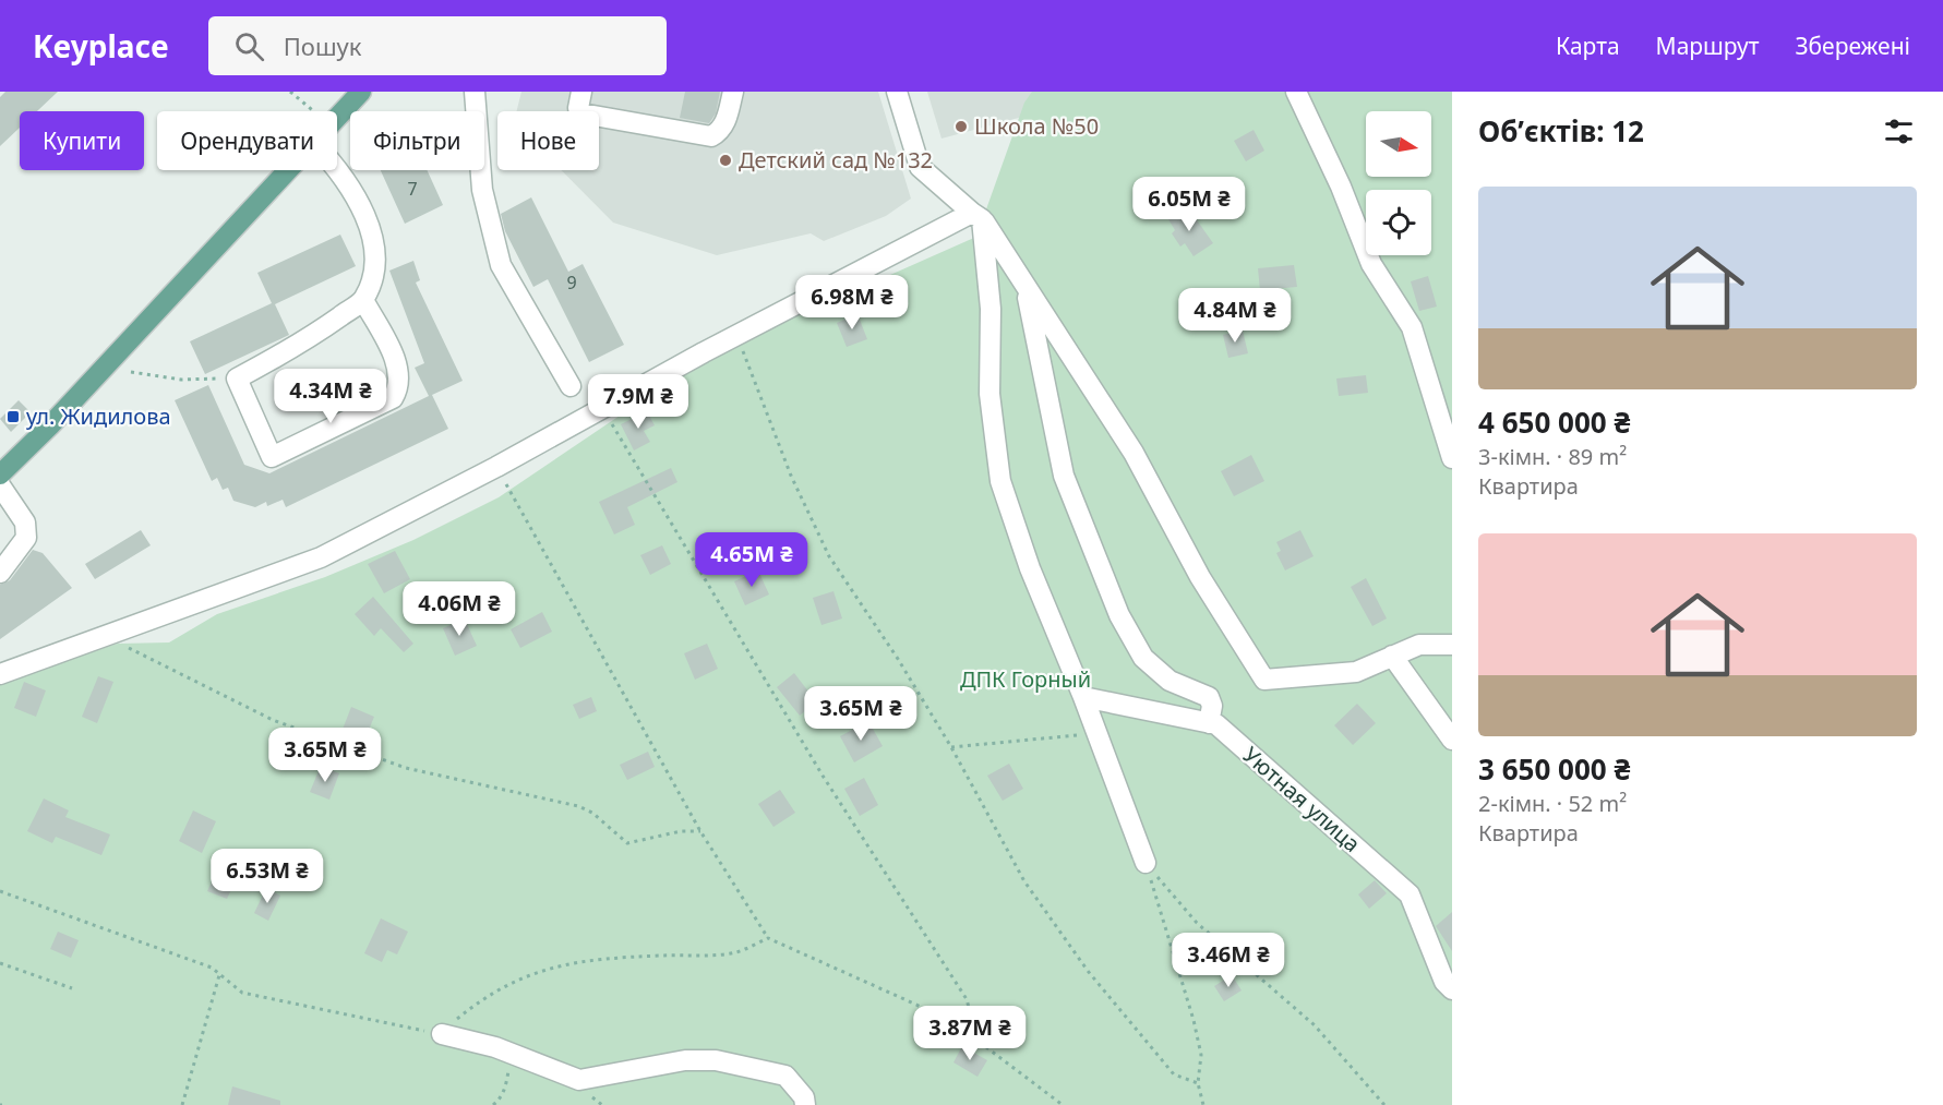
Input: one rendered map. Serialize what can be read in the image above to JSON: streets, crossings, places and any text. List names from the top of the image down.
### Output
{
  "streets": {
    "street": ["Уютная улица"]
  },
  "parks": ["ДПК Горный"],
  "places": {
    "other": ["Школа №50", "Детский сад №132"],
    "transit": ["ул. Жидилова"]
  },
  "house_numbers": ["7", "9"],
  "north": "right",
  "page": {
    "header": "Keyplace",
    "search": "Пошук",
    "nav": ["Карта", "Маршрут", "Збережені"],
    "heading": "Об’єктів: 12",
    "chip": [
      "Купити",
      "Орендувати",
      "Фільтри",
      "Нове"
    ],
    "list": [
      {
        "name": "4 650 000 ₴",
        "note": "3-кімн. · 89 m² · Квартира"
      },
      {
        "name": "3 650 000 ₴",
        "note": "2-кімн. · 52 m² · Квартира"
      }
    ],
    "price": [
      "6.05M ₴",
      "6.98M ₴",
      "4.84M ₴",
      "4.34M ₴",
      "7.9M ₴",
      "4.65M ₴",
      "4.06M ₴",
      "3.65M ₴",
      "3.65M ₴",
      "6.53M ₴",
      "3.46M ₴",
      "3.87M ₴"
    ]
  }
}
